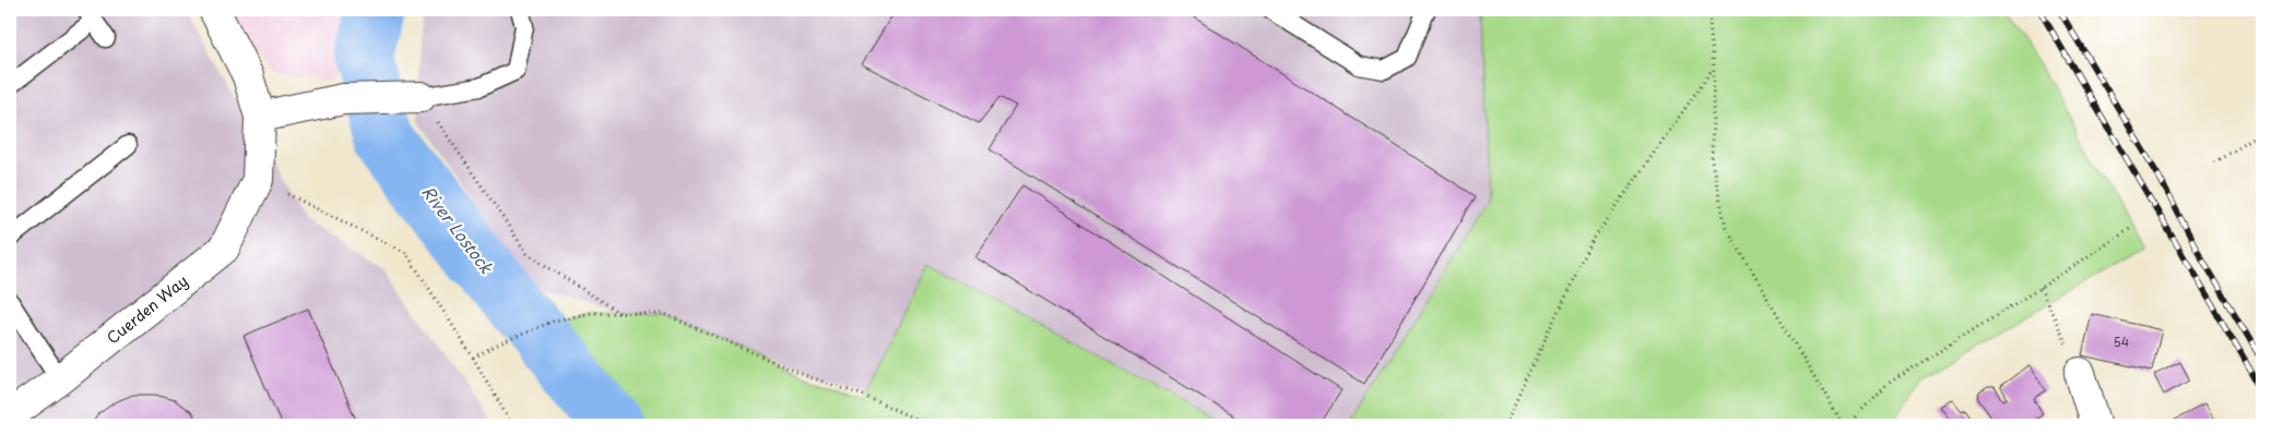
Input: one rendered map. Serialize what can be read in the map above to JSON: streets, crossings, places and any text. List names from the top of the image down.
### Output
{
  "streets": {
    "street": ["Cuerden Way"]
  },
  "water": ["River Lostock"],
  "house_numbers": ["54"]
}
